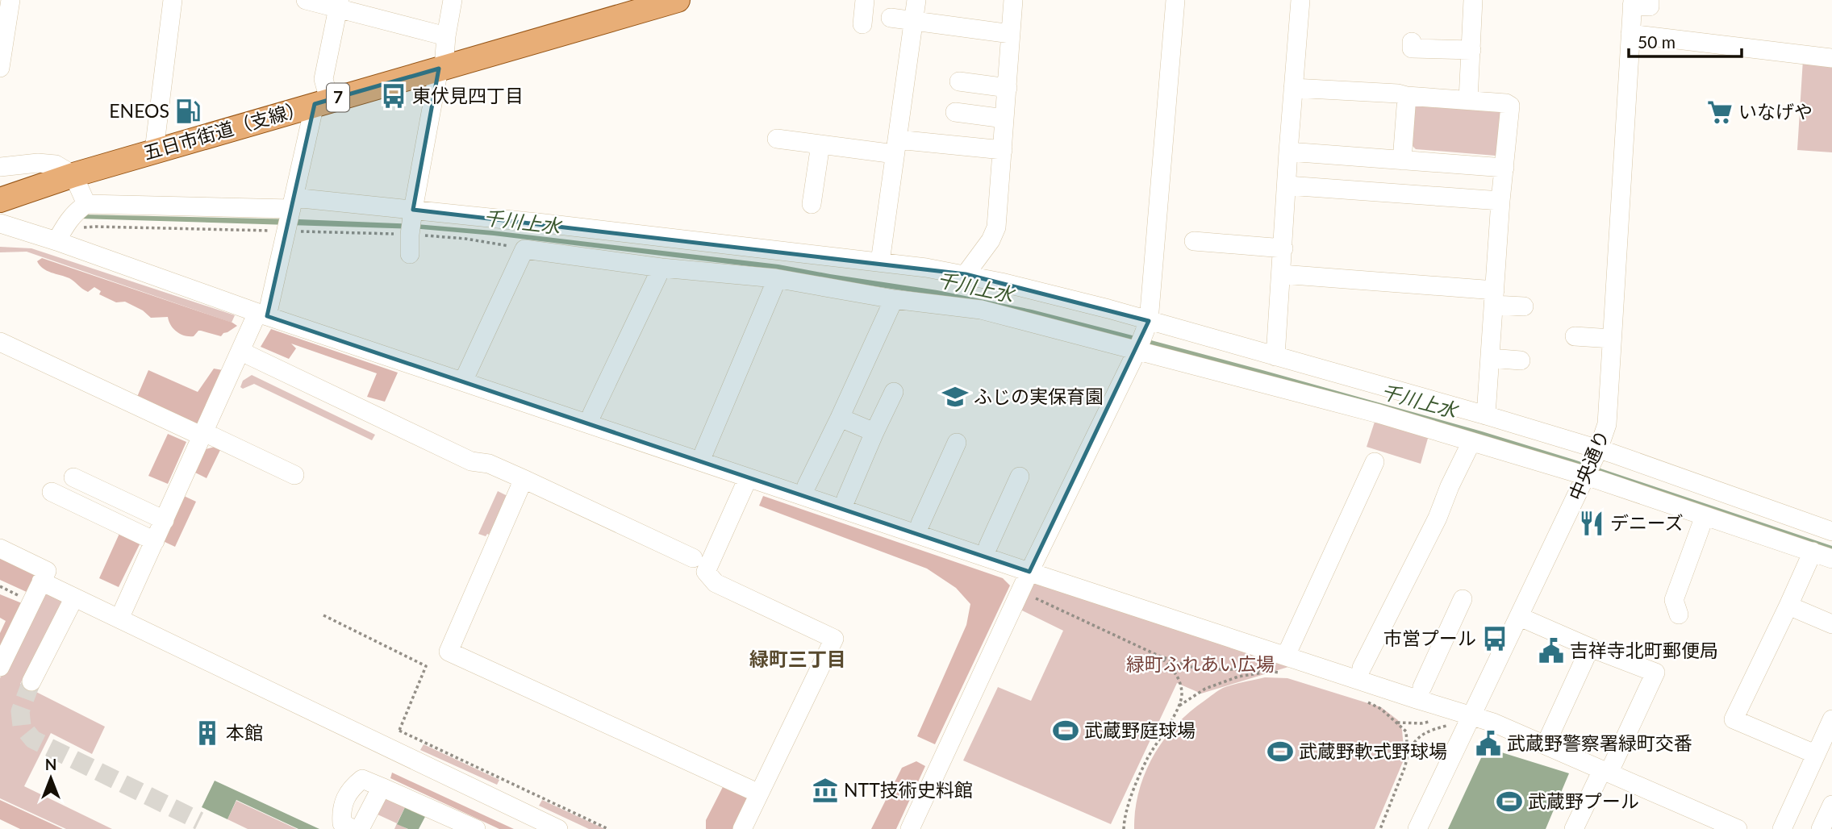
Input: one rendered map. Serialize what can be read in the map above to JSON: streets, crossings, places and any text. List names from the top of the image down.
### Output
{
  "streets": {
    "main road": ["7", "五日市街道（支線）"],
    "street": ["中央通り"]
  },
  "districts": ["緑町三丁目"],
  "water": ["千川上水"],
  "parks": ["緑町ふれあい広場"],
  "places": {
    "bus stop": ["東伏見四丁目", "市営プール"],
    "fuel station": ["ENEOS"],
    "supermarket": ["いなげや"],
    "school or university": ["ふじの実保育園"],
    "restaurant": ["デニーズ"],
    "public building": ["吉祥寺北町郵便局", "武蔵野警察署緑町交番"],
    "sports": ["武蔵野庭球場", "武蔵野軟式野球場", "武蔵野プール"],
    "building": ["本館"],
    "museum": ["NTT技術史料館"]
  },
  "scale_bar": "50 m",
  "north": "top"
}
